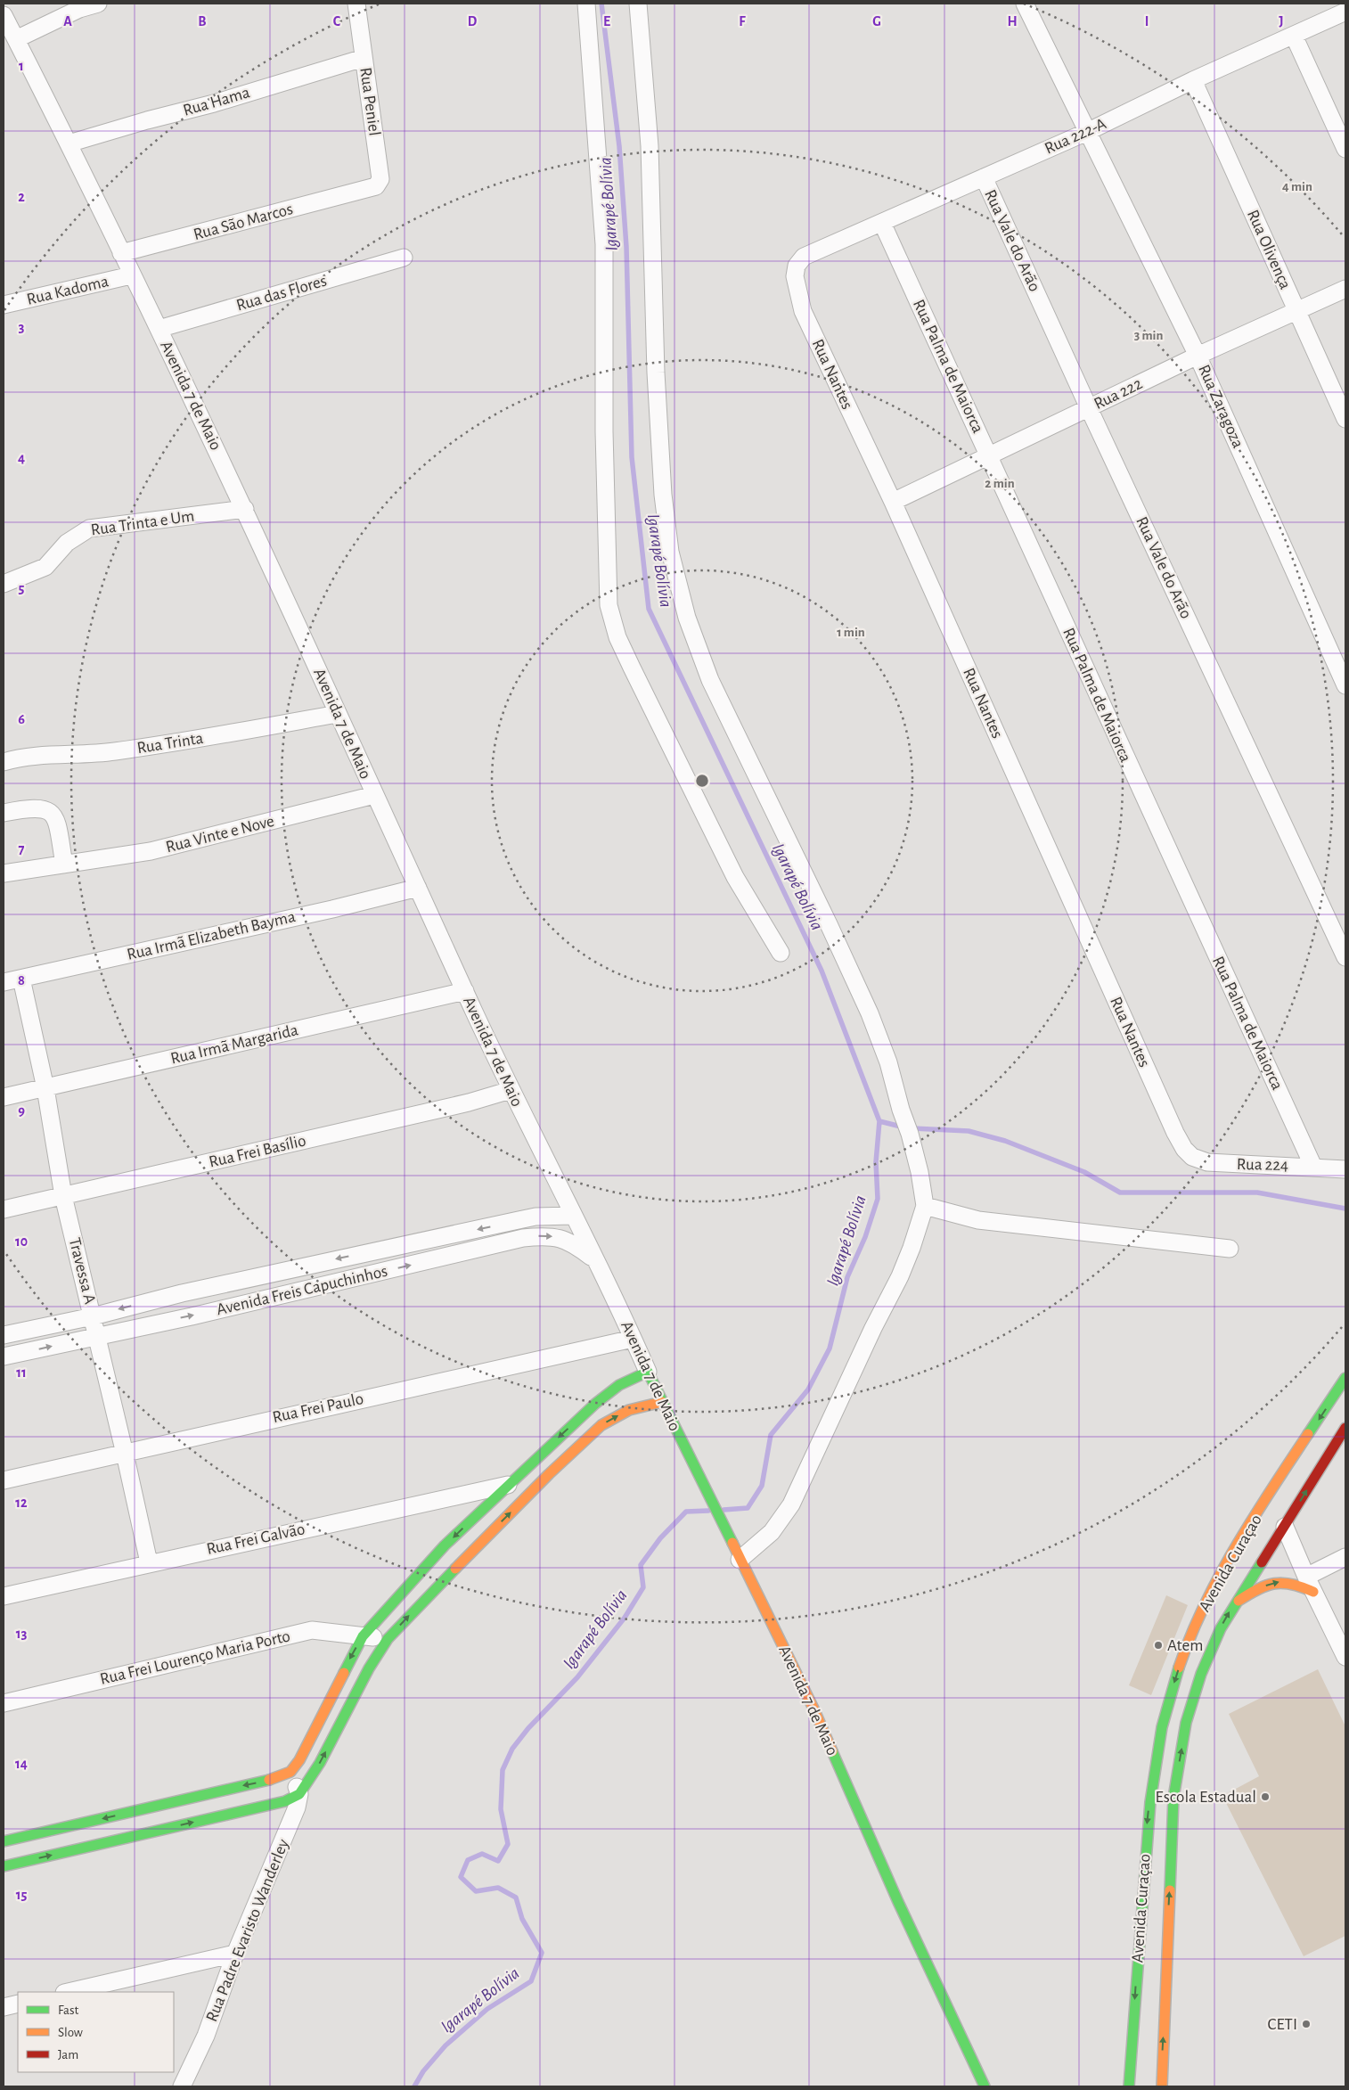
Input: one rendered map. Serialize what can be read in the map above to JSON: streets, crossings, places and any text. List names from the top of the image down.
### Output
{
  "streets": {
    "street": [
      "Rua Hama",
      "Rua Peniel",
      "Rua 222-A",
      "Rua São Marcos",
      "Rua Vale do Arão",
      "Rua Olivença",
      "Rua Kadoma",
      "Rua das Flores",
      "Rua Palma de Maiorca",
      "Rua Nantes",
      "Rua 222",
      "Avenida 7 de Maio",
      "Rua Zaragoza",
      "Rua Trinta e Um",
      "Rua Trinta",
      "Rua Vinte e Nove",
      "Rua Irmã Elizabeth Bayma",
      "Rua Irmã Margarida",
      "Rua Frei Basílio",
      "Rua 224",
      "Travessa A",
      "Avenida Freis Capuchinhos",
      "Rua Frei Paulo",
      "Rua Frei Galvão",
      "Avenida Curaçao",
      "Rua Frei Lourenço Maria Porto",
      "Rua Padre Evaristo Wanderley"
    ]
  },
  "crossings": [
    ["Rua Hama", "Rua Peniel"],
    ["Rua Hama", "Avenida 7 de Maio"],
    ["Rua Peniel", "Rua São Marcos"],
    ["Rua 222-A", "Rua Vale do Arão"],
    ["Rua 222-A", "Rua Olivença"],
    ["Rua 222-A", "Rua Palma de Maiorca"],
    ["Rua 222-A", "Rua Nantes"],
    ["Rua 222-A", "Rua Zaragoza"],
    ["Rua São Marcos", "Avenida 7 de Maio"],
    ["Rua Vale do Arão", "Rua 222"],
    ["Rua Olivença", "Rua 222"],
    ["Rua Kadoma", "Avenida 7 de Maio"],
    ["Rua das Flores", "Avenida 7 de Maio"],
    ["Rua Palma de Maiorca", "Rua 222"],
    ["Rua Palma de Maiorca", "Rua 224"],
    ["Rua Nantes", "Rua 222"],
    ["Rua Nantes", "Rua 224"],
    ["Rua 222", "Rua Zaragoza"],
    ["Avenida 7 de Maio", "Rua Trinta e Um"],
    ["Avenida 7 de Maio", "Rua Trinta"],
    ["Avenida 7 de Maio", "Rua Vinte e Nove"],
    ["Avenida 7 de Maio", "Rua Irmã Elizabeth Bayma"],
    ["Avenida 7 de Maio", "Rua Irmã Margarida"],
    ["Avenida 7 de Maio", "Rua Frei Basílio"],
    ["Avenida 7 de Maio", "Avenida Freis Capuchinhos"],
    ["Avenida 7 de Maio", "Rua Frei Paulo"],
    ["Rua Irmã Elizabeth Bayma", "Travessa A"],
    ["Rua Irmã Margarida", "Travessa A"],
    ["Rua Frei Basílio", "Travessa A"],
    ["Travessa A", "Avenida Freis Capuchinhos"],
    ["Travessa A", "Rua Frei Paulo"],
    ["Travessa A", "Rua Frei Galvão"]
  ],
  "water": ["Igarapé Bolívia"],
  "places": ["Atem", "Escola Estadual", "CETI"],
  "legend": ["Fast", "Slow", "Jam"],
  "grid": {
    "columns": [
      "A",
      "B",
      "C",
      "D",
      "E",
      "F",
      "G",
      "H",
      "I",
      "J"
    ],
    "rows": [
      "1",
      "2",
      "3",
      "4",
      "5",
      "6",
      "7",
      "8",
      "9",
      "10",
      "11",
      "12",
      "13",
      "14",
      "15"
    ]
  },
  "rings": [
    "4 min",
    "3 min",
    "2 min",
    "1 min"
  ]
}
